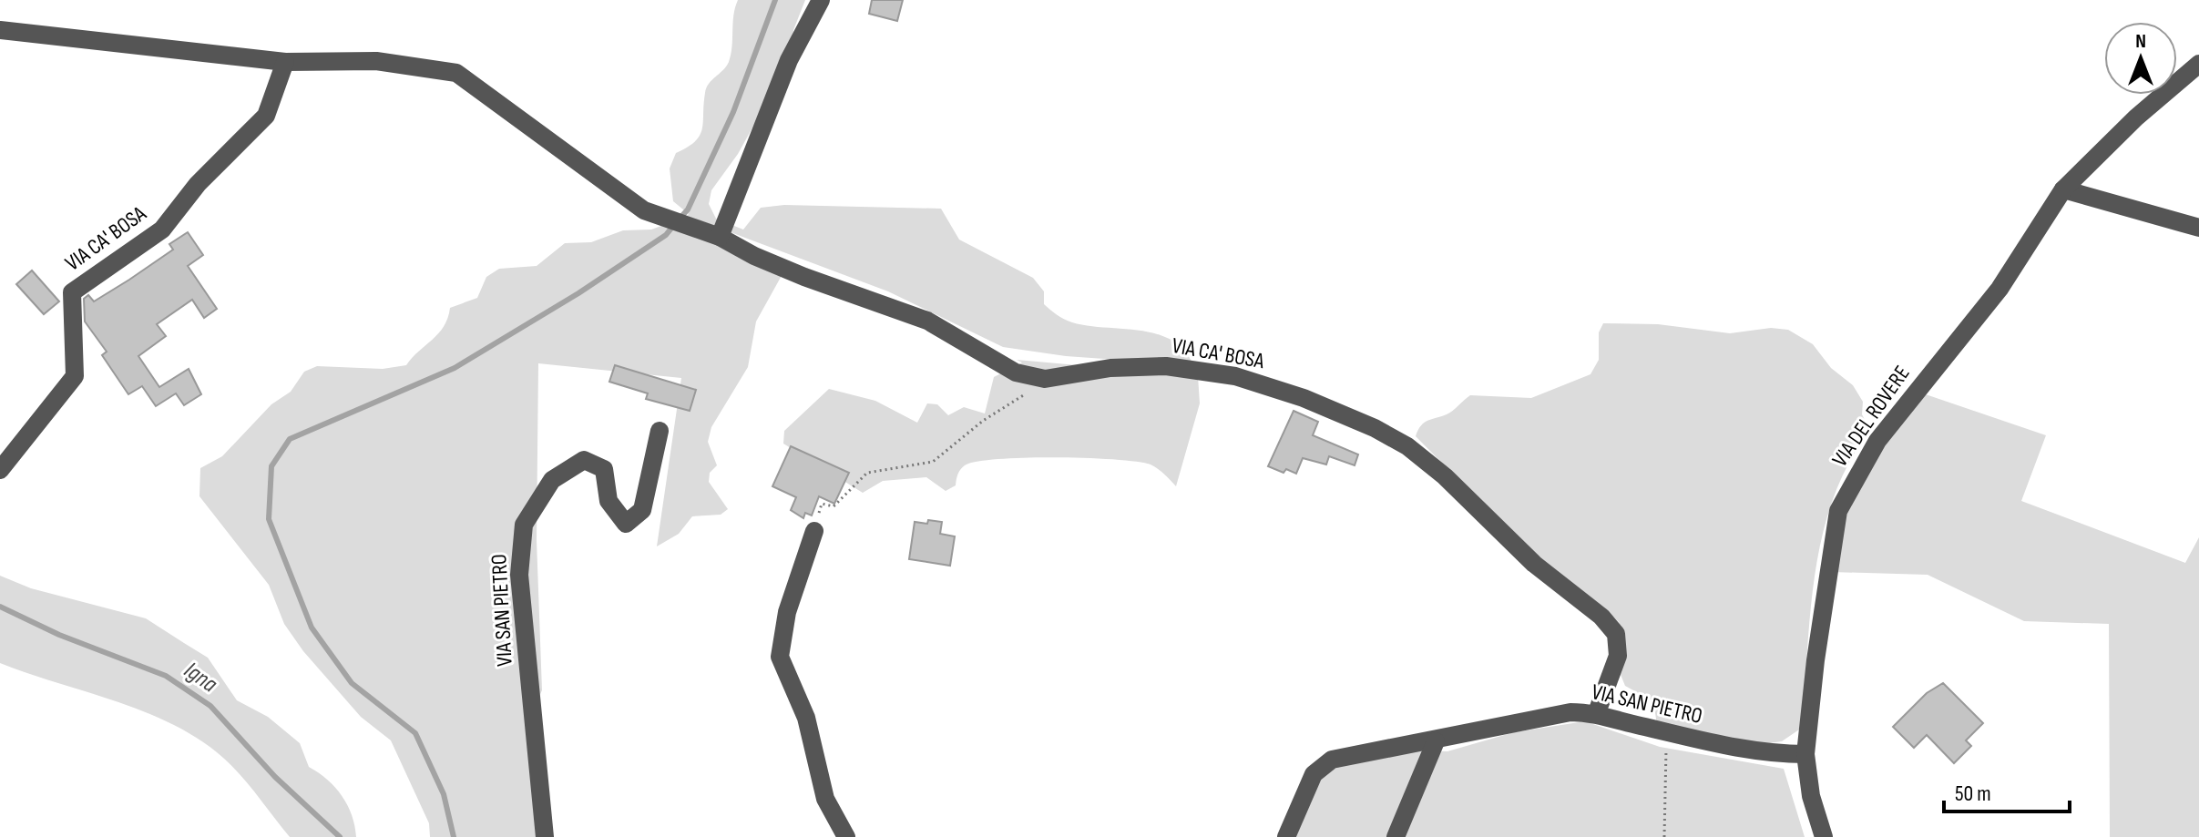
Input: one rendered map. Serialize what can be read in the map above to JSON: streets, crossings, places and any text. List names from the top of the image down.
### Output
{
  "streets": {
    "street": ["VIA CA' BOSA", "VIA DEL ROVERE", "VIA SAN PIETRO"]
  },
  "crossings": [
    ["VIA CA' BOSA", "VIA SAN PIETRO"],
    ["VIA DEL ROVERE", "VIA SAN PIETRO"]
  ],
  "water": ["Igna"],
  "scale_bar": "50 m",
  "north": "top"
}
